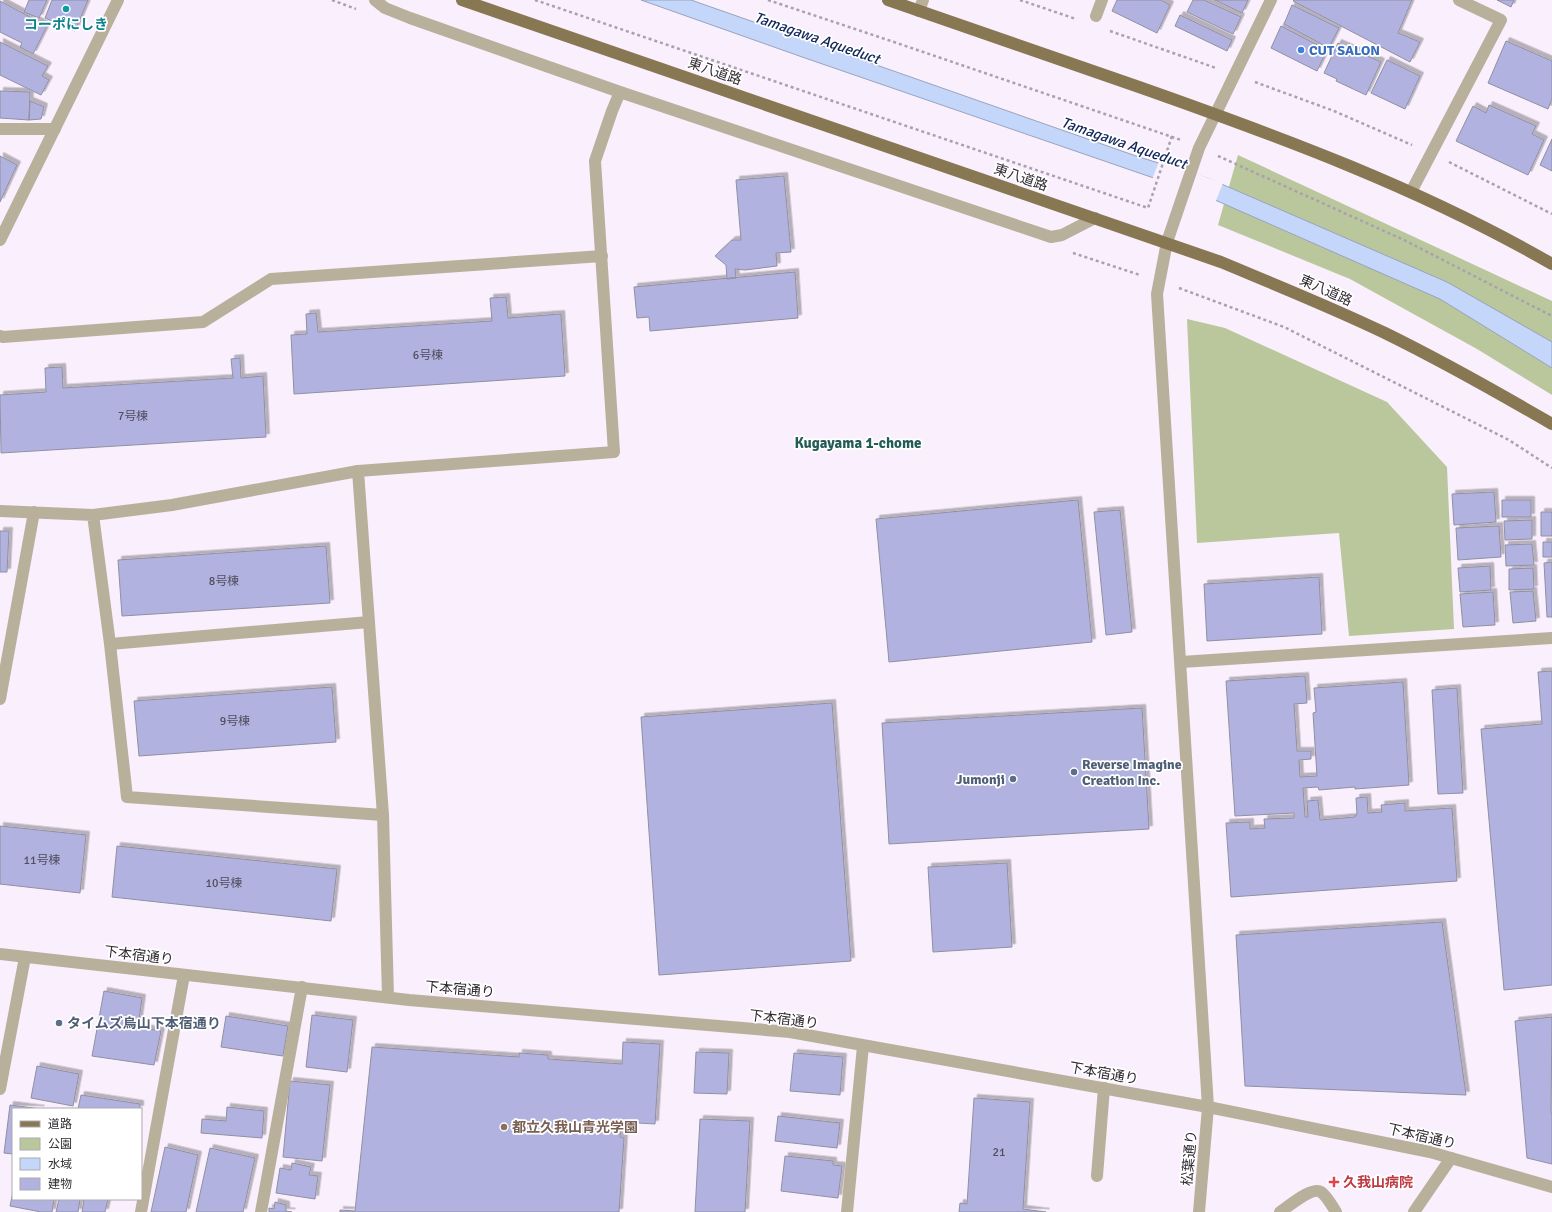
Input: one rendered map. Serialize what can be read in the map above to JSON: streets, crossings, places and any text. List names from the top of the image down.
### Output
{
  "streets": {
    "main road": ["東八道路"],
    "street": ["下本宿通り", "松葉通り"]
  },
  "crossings": [
    ["東八道路", "松葉通り"],
    ["下本宿通り", "松葉通り"]
  ],
  "districts": ["Kugayama 1-chome"],
  "water": ["Tamagawa Aqueduct"],
  "places": {
    "other": [
      "コーポにしき",
      "CUT SALON",
      "Reverse Imagine Creation Inc.",
      "Jumonji",
      "タイムズ烏山下本宿通り",
      "都立久我山青光学園"
    ],
    "health": ["久我山病院"]
  },
  "house_numbers": [
    "6号棟",
    "7号棟",
    "8号棟",
    "9号棟",
    "11号棟",
    "10号棟",
    "21"
  ],
  "legend": [
    "道路",
    "公園",
    "水域",
    "建物"
  ]
}
